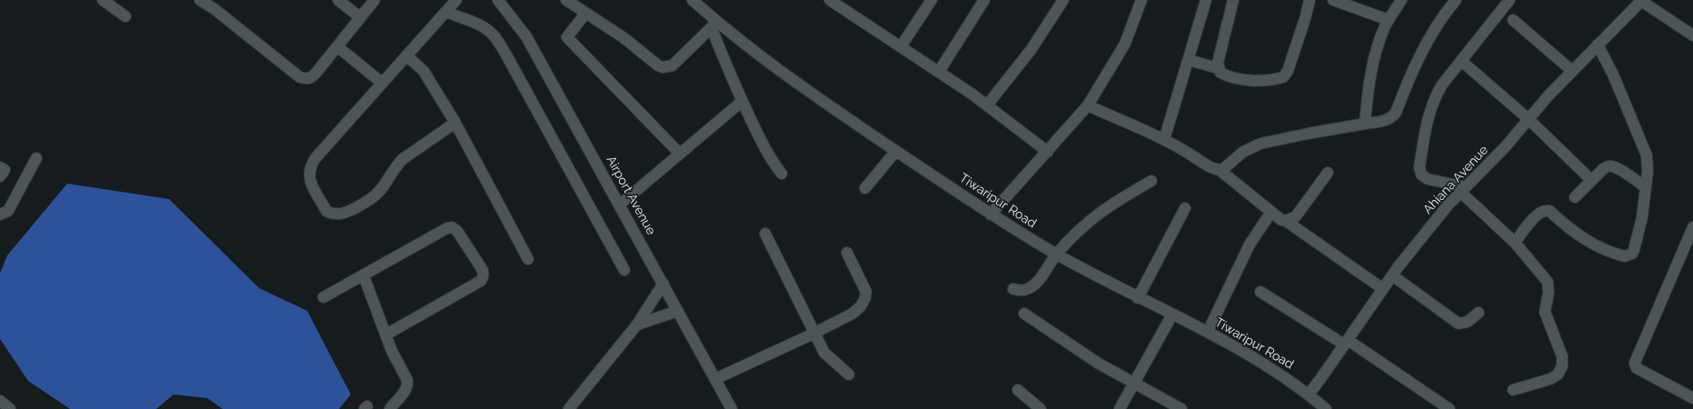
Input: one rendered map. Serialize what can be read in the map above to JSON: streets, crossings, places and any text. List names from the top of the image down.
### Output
{
  "streets": {
    "street": ["Ahiana Avenue", "Airport Avenue", "Tiwaripur Road"]
  },
  "crossings": [
    ["Ahiana Avenue", "Tiwaripur Road"]
  ]
}
